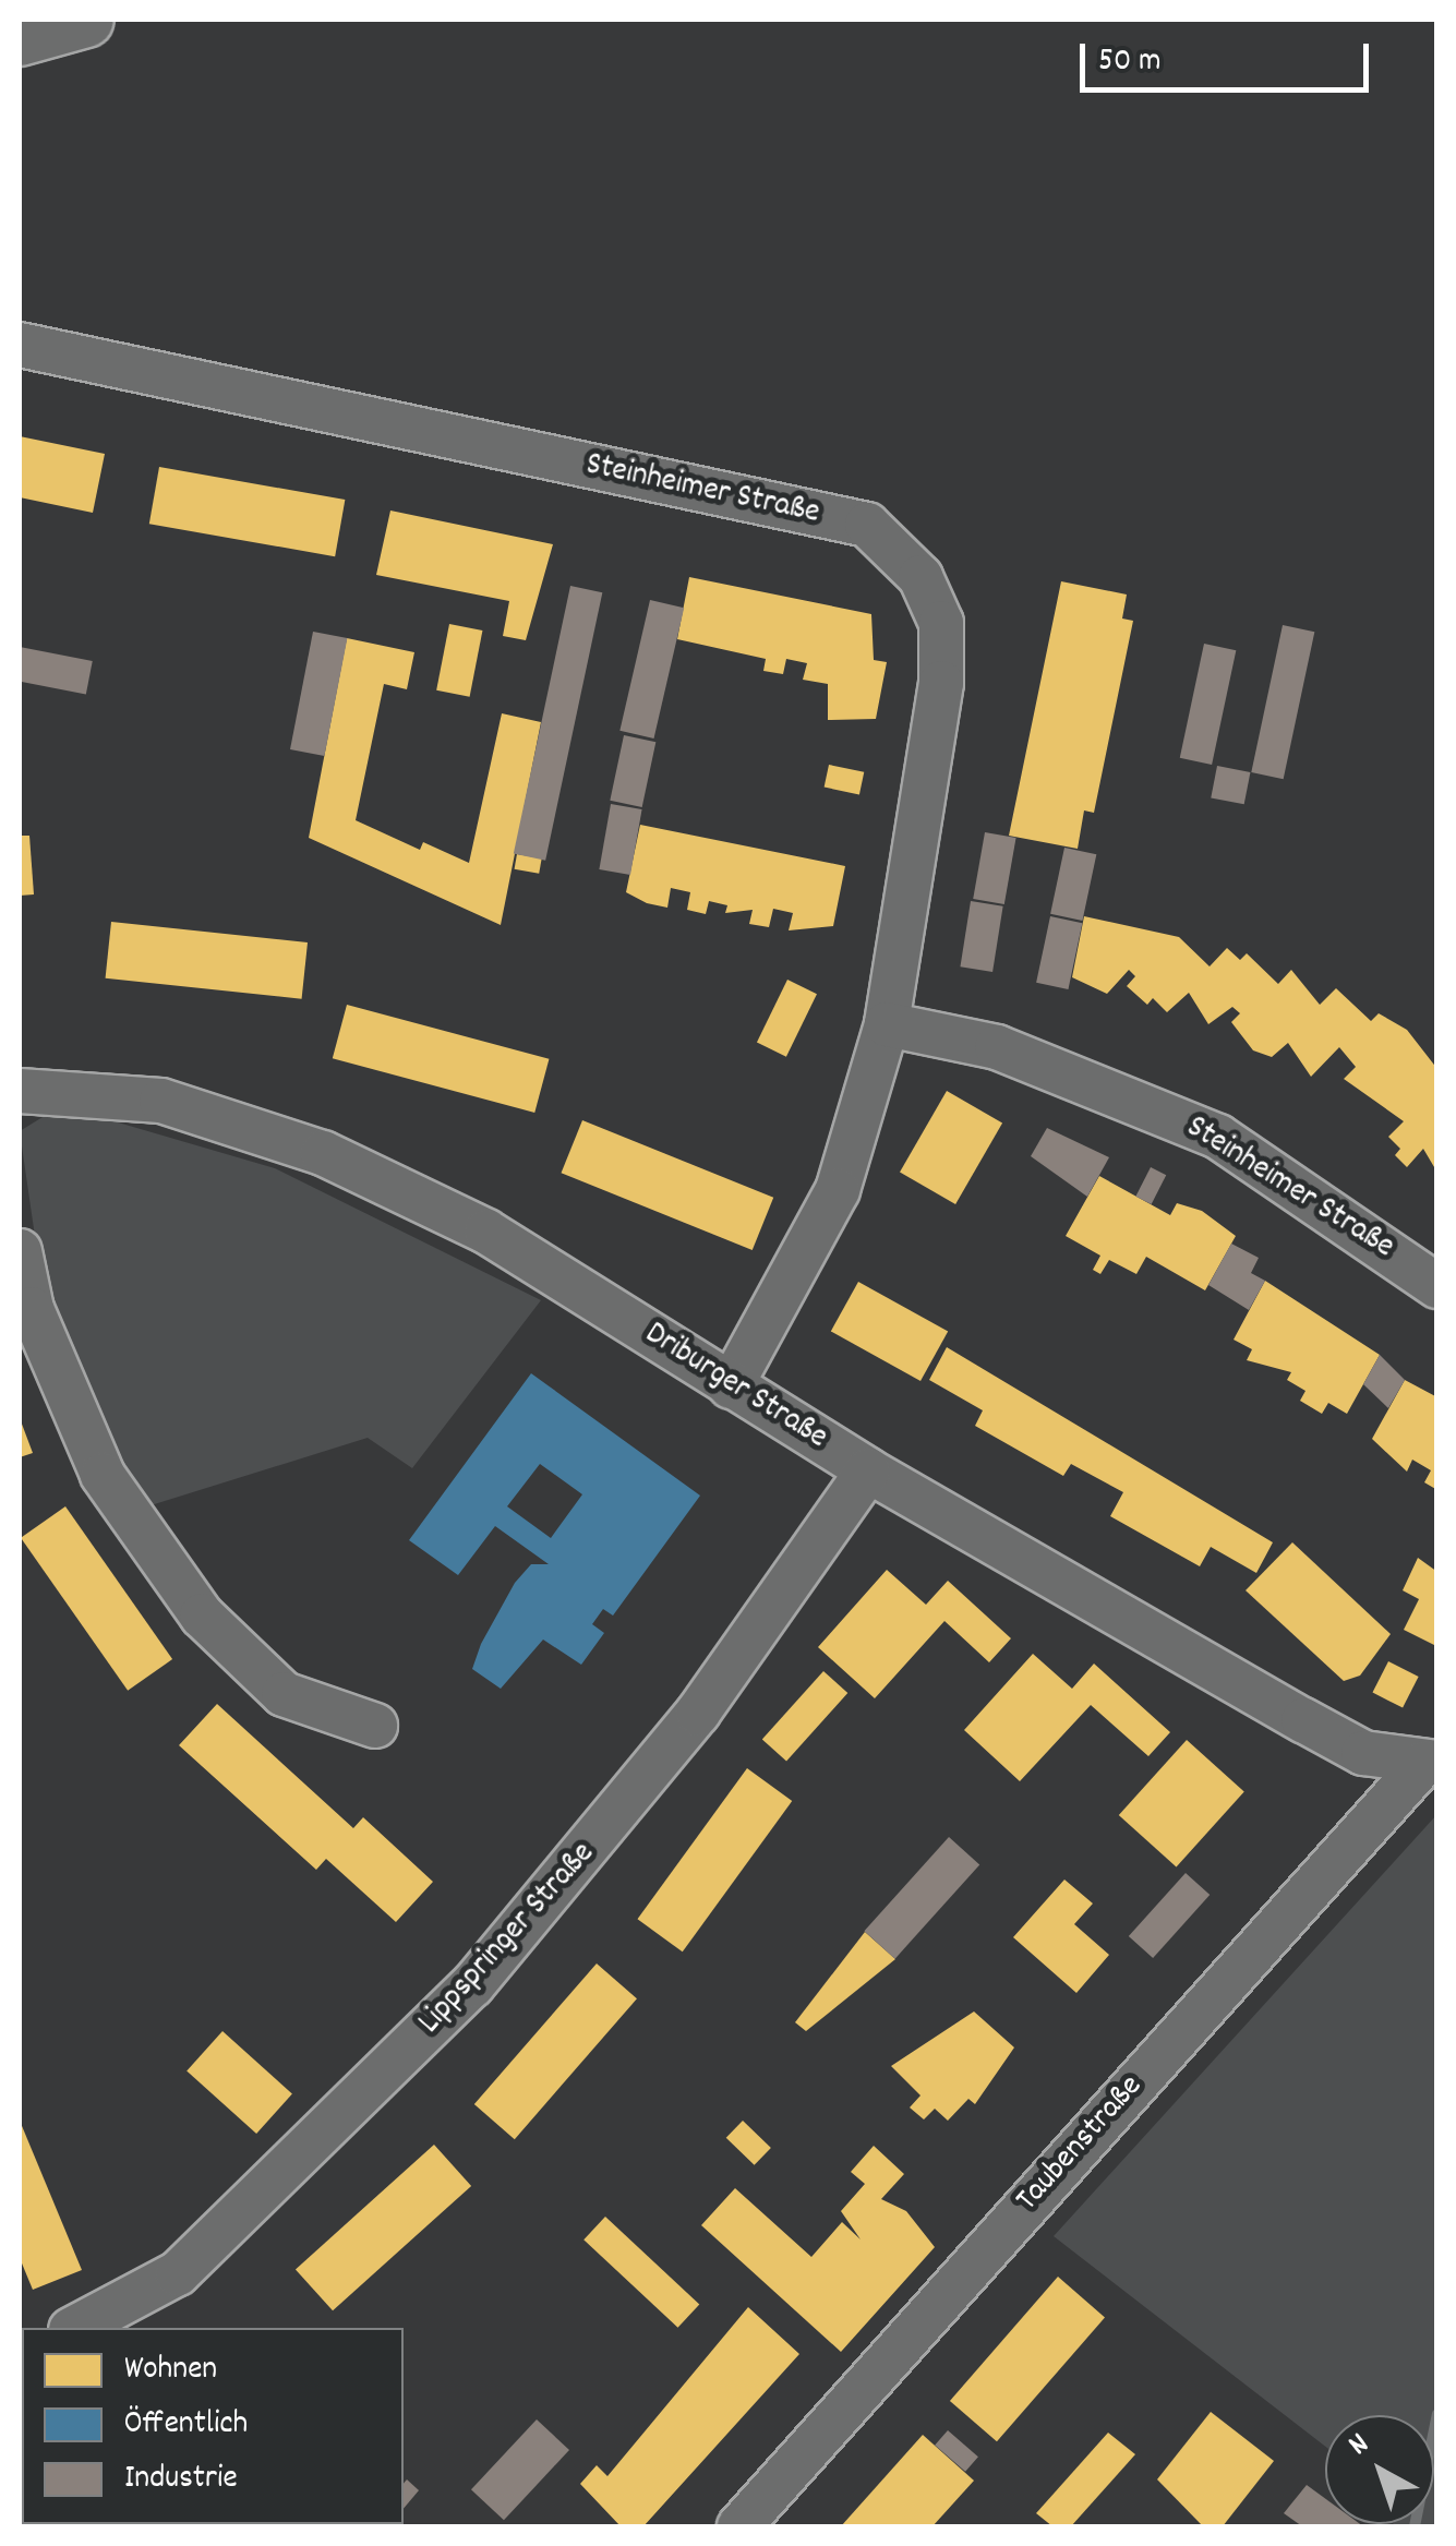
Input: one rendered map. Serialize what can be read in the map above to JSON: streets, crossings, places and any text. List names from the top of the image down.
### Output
{
  "streets": {
    "street": [
      "Steinheimer Straße",
      "Driburger Straße",
      "Lippspringer Straße",
      "Taubenstraße"
    ]
  },
  "crossings": [
    ["Steinheimer Straße", "Driburger Straße"],
    ["Driburger Straße", "Lippspringer Straße"],
    ["Driburger Straße", "Taubenstraße"]
  ],
  "legend": ["Wohnen", "Öffentlich", "Industrie"],
  "scale_bar": "50 m",
  "north": "top left"
}
